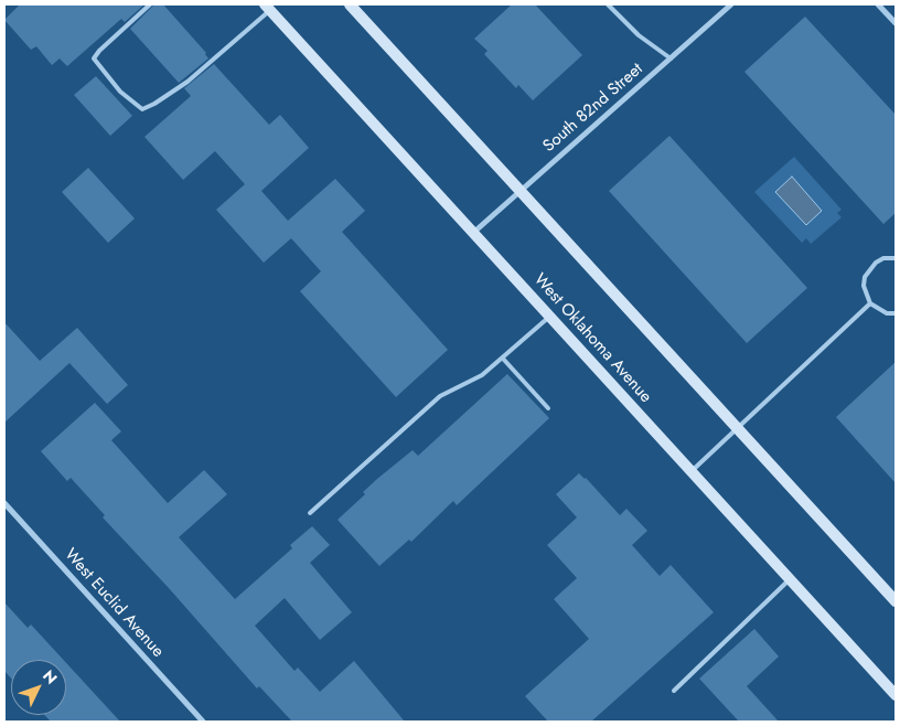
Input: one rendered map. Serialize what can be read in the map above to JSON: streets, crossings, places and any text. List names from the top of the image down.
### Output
{
  "streets": {
    "main road": ["West Oklahoma Avenue"],
    "street": ["South 82nd Street", "West Euclid Avenue"]
  },
  "crossings": [
    ["South 82nd Street", "West Oklahoma Avenue"]
  ],
  "north": "top right"
}
